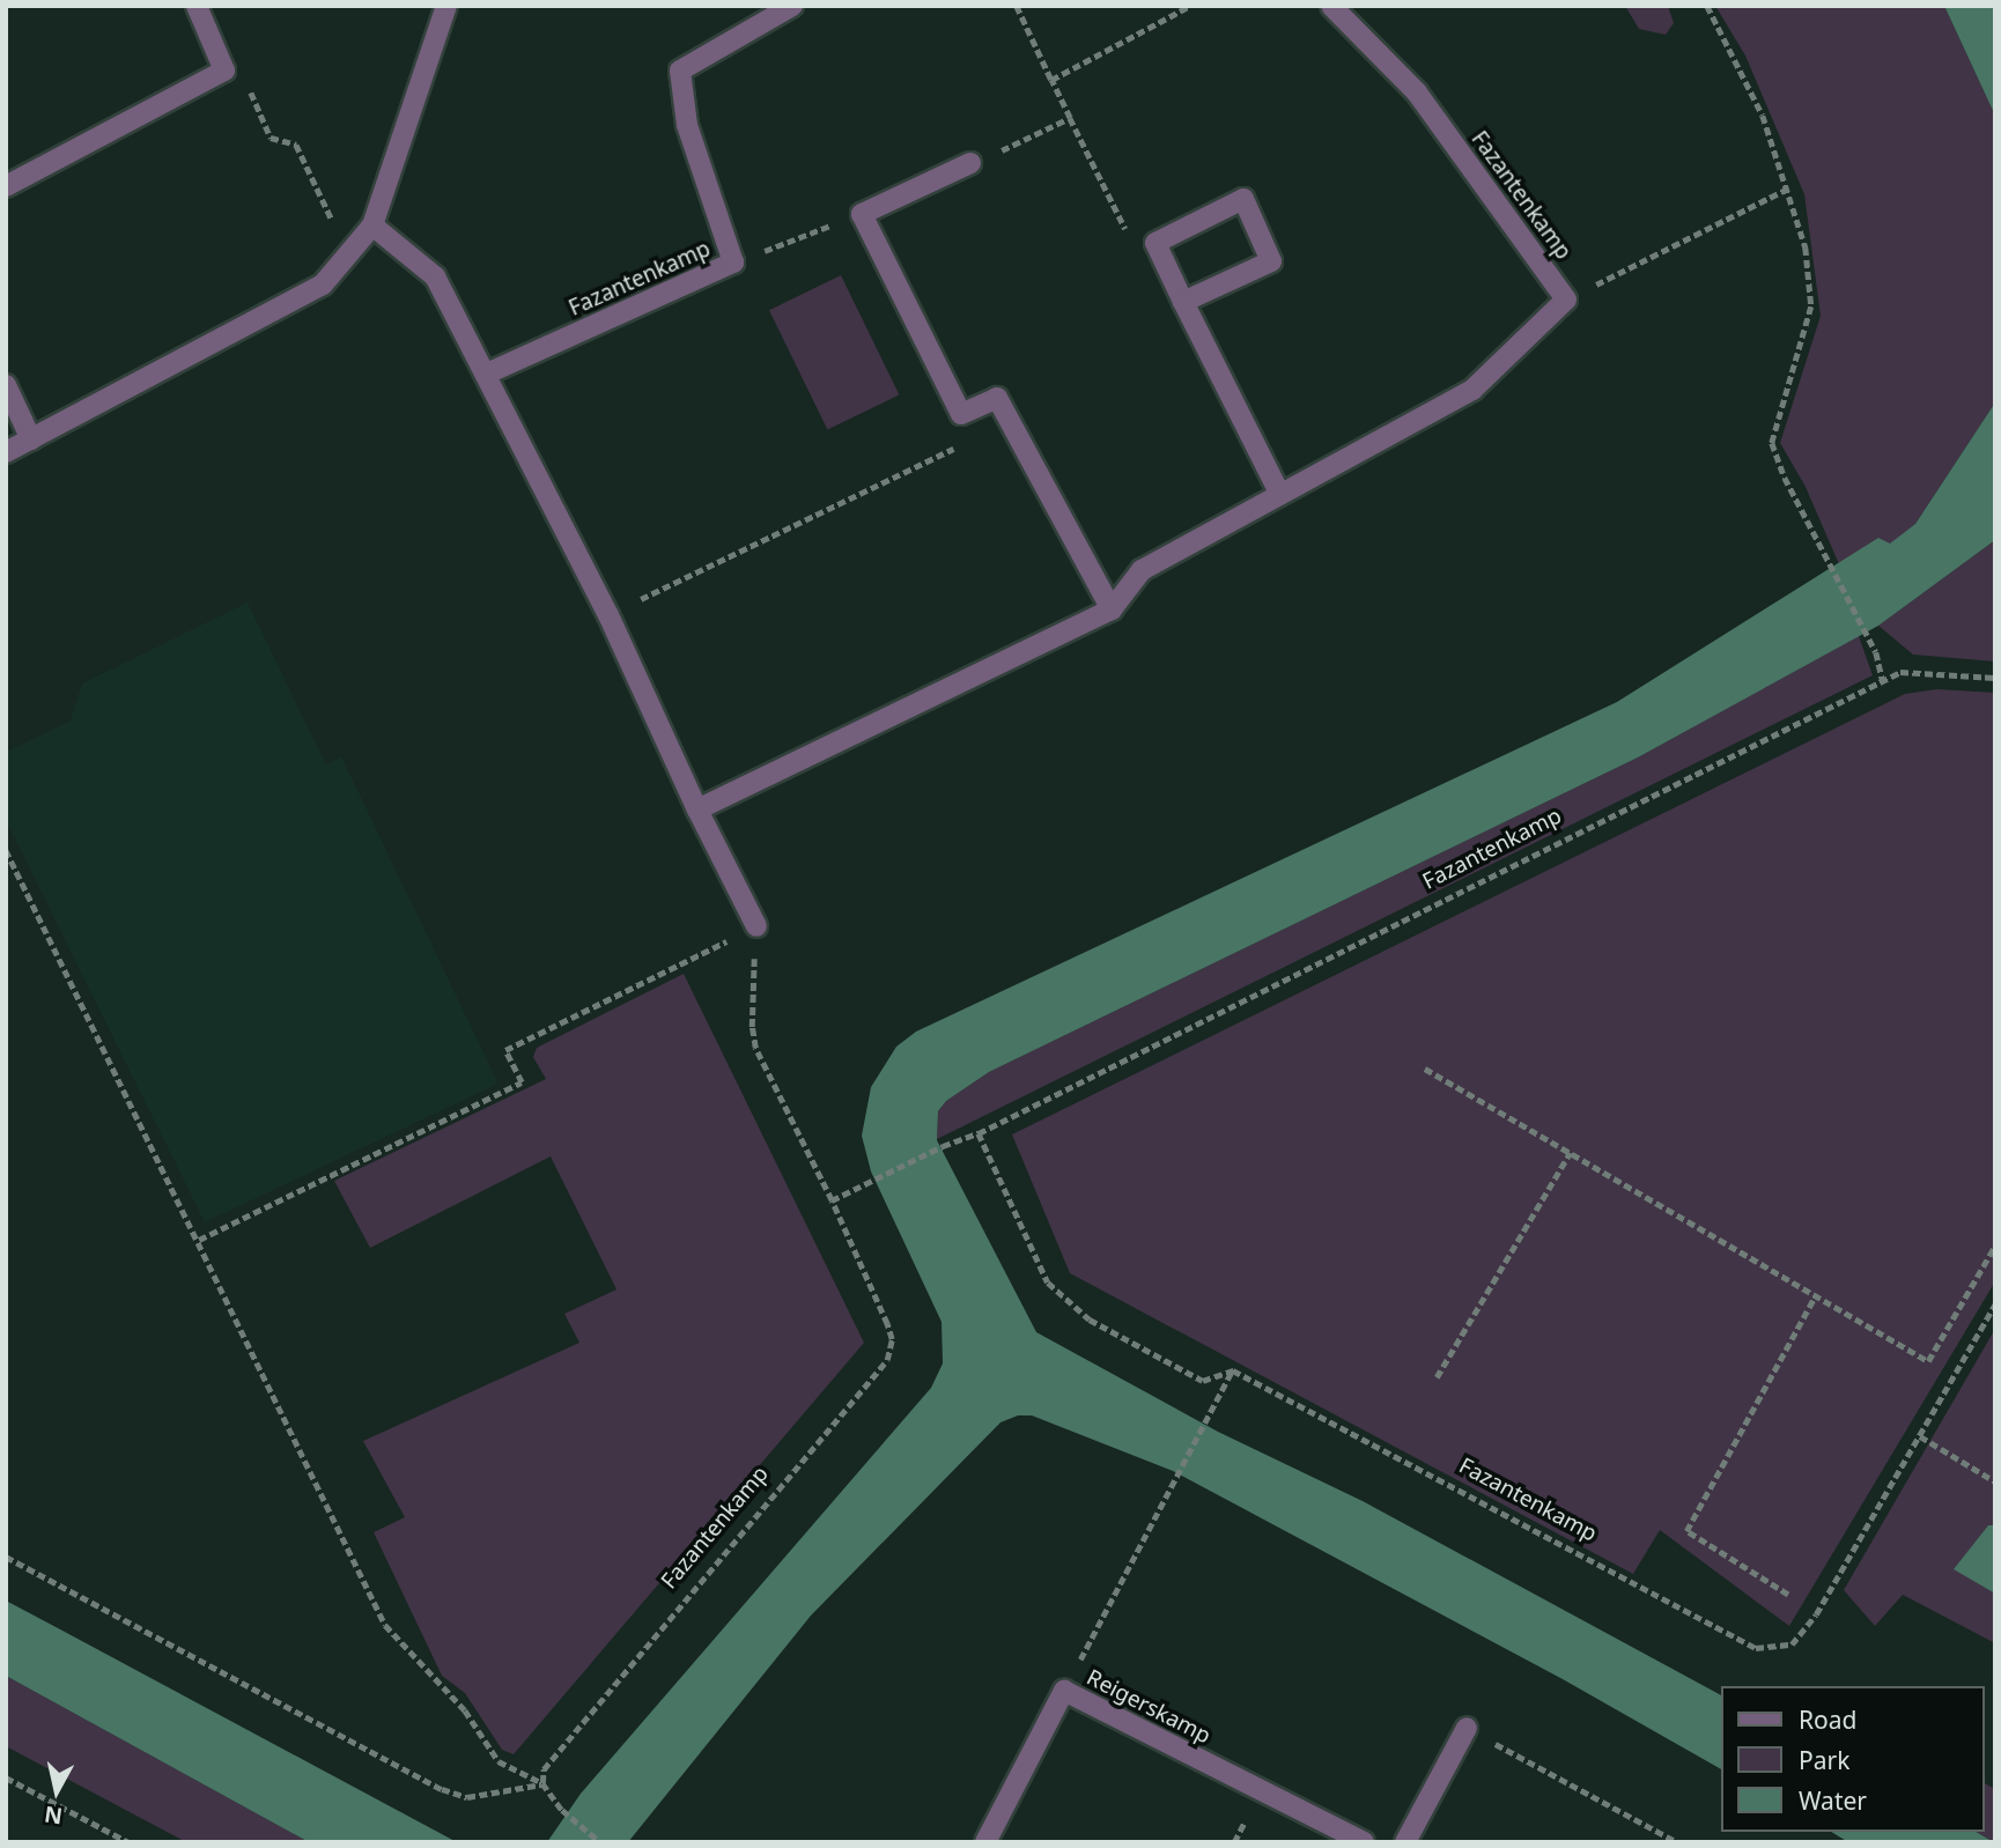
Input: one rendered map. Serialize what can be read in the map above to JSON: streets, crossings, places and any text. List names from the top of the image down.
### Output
{
  "streets": {
    "street": ["Fazantenkamp", "Reigerskamp"]
  },
  "legend": ["Road", "Park", "Water"],
  "north": "bottom"
}
